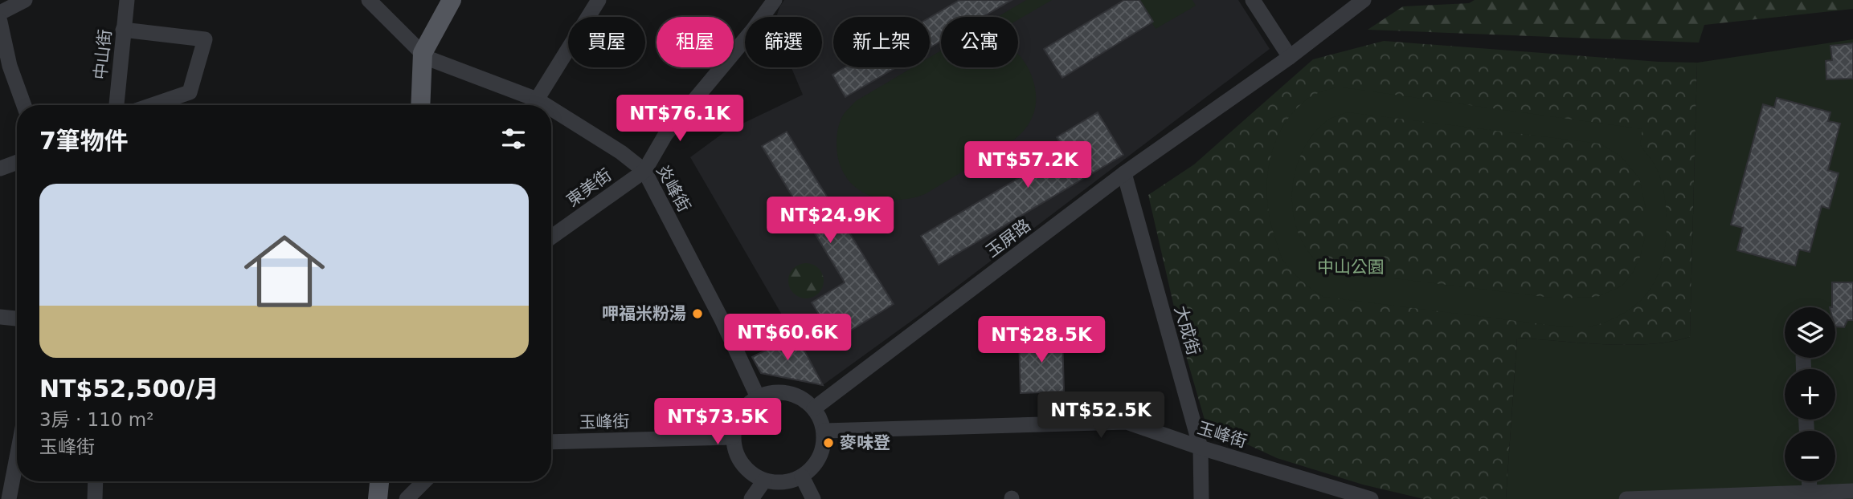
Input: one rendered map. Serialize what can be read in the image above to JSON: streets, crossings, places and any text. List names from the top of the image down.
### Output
{
  "streets": {
    "street": [
      "中山街",
      "東美街",
      "炎峰街",
      "玉屏路",
      "大成街",
      "玉峰街"
    ]
  },
  "crossings": [
    ["東美街", "炎峰街"],
    ["炎峰街", "玉屏路"],
    ["炎峰街", "玉峰街"],
    ["玉屏路", "大成街"],
    ["玉屏路", "玉峰街"],
    ["大成街", "玉峰街"]
  ],
  "parks": ["中山公園"],
  "places": ["呷福米粉湯", "麥味登"],
  "page": {
    "chip": [
      "買屋",
      "租屋",
      "篩選",
      "新上架",
      "公寓"
    ],
    "price": [
      "NT$76.1K",
      "NT$57.2K",
      "NT$24.9K",
      "NT$60.6K",
      "NT$28.5K",
      "NT$52.5K",
      "NT$73.5K"
    ],
    "heading": "7筆物件",
    "list": [
      {
        "name": "NT$52,500/月",
        "note": "3房 · 110 m² · 玉峰街"
      }
    ],
    "map_buttons": ["+", "−"]
  }
}
